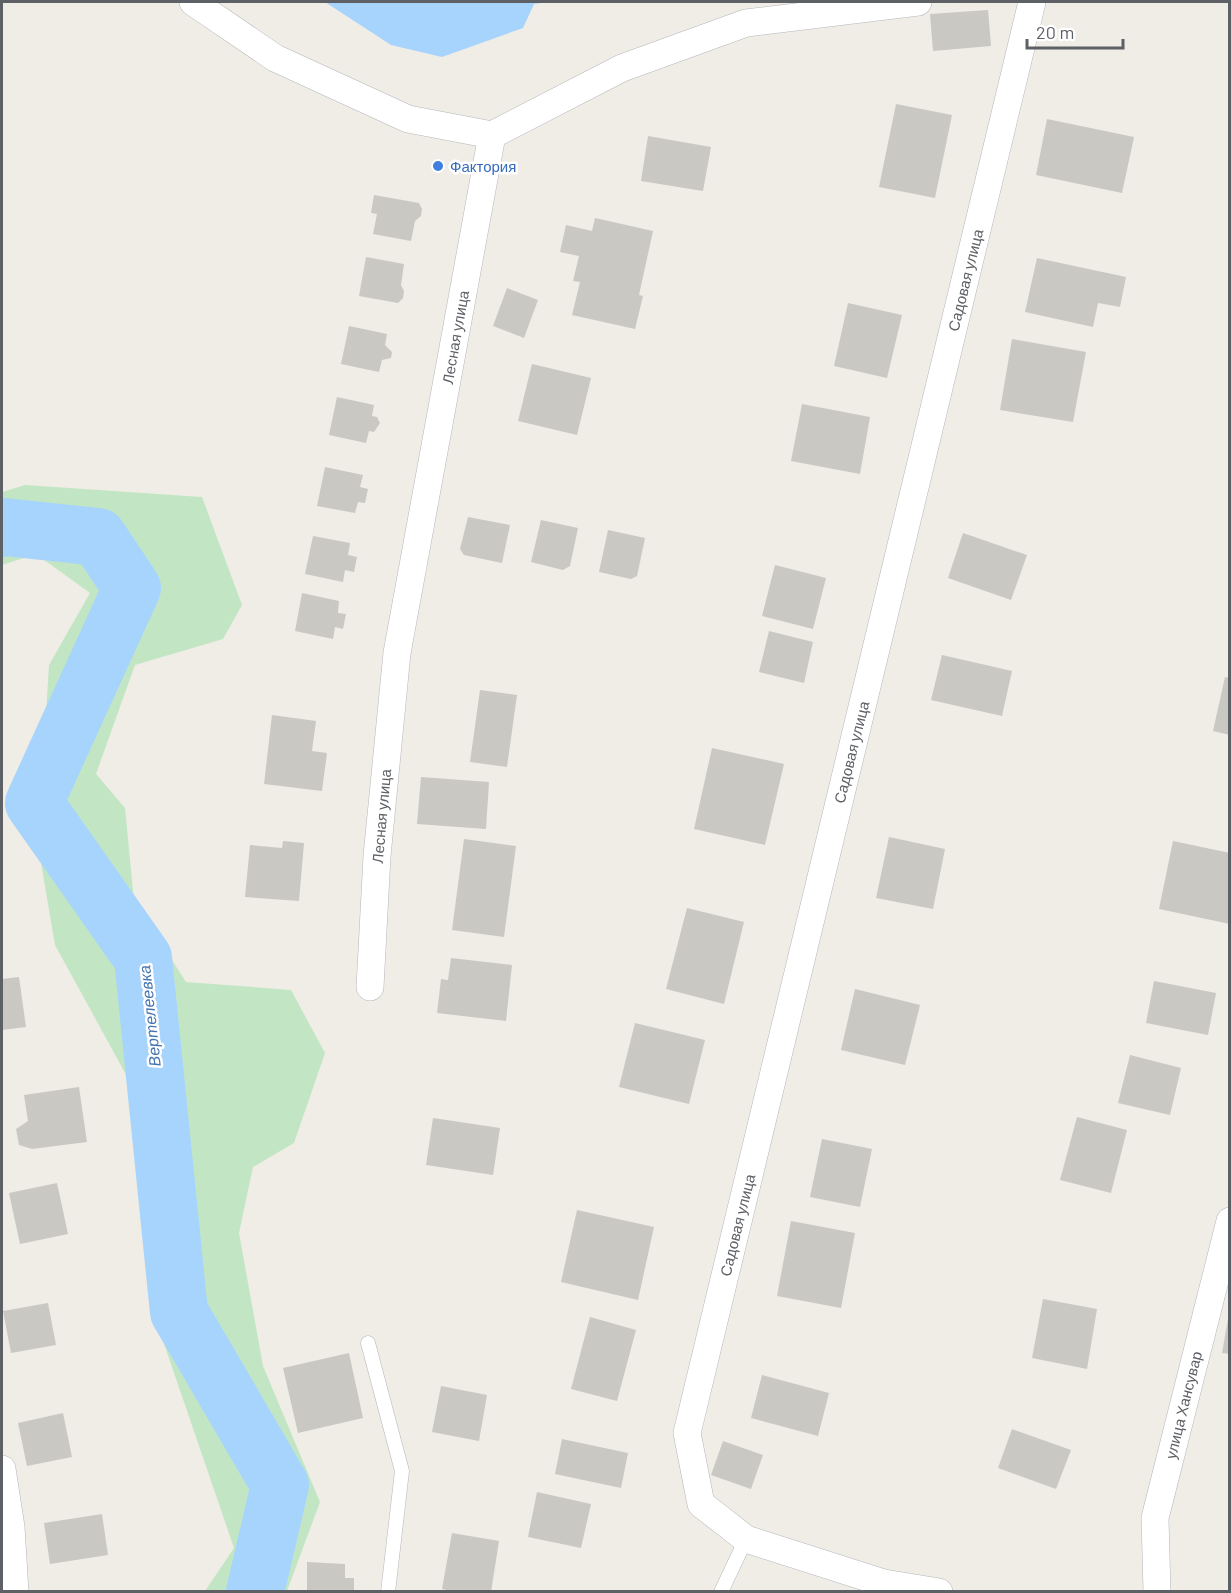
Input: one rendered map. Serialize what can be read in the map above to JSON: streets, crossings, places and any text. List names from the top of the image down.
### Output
{
  "streets": {
    "street": ["Садовая улица", "Лесная улица", "улица Хансувар"]
  },
  "water": ["Вертелеевка"],
  "places": ["Фактория"],
  "scale_bar": "20 m"
}
